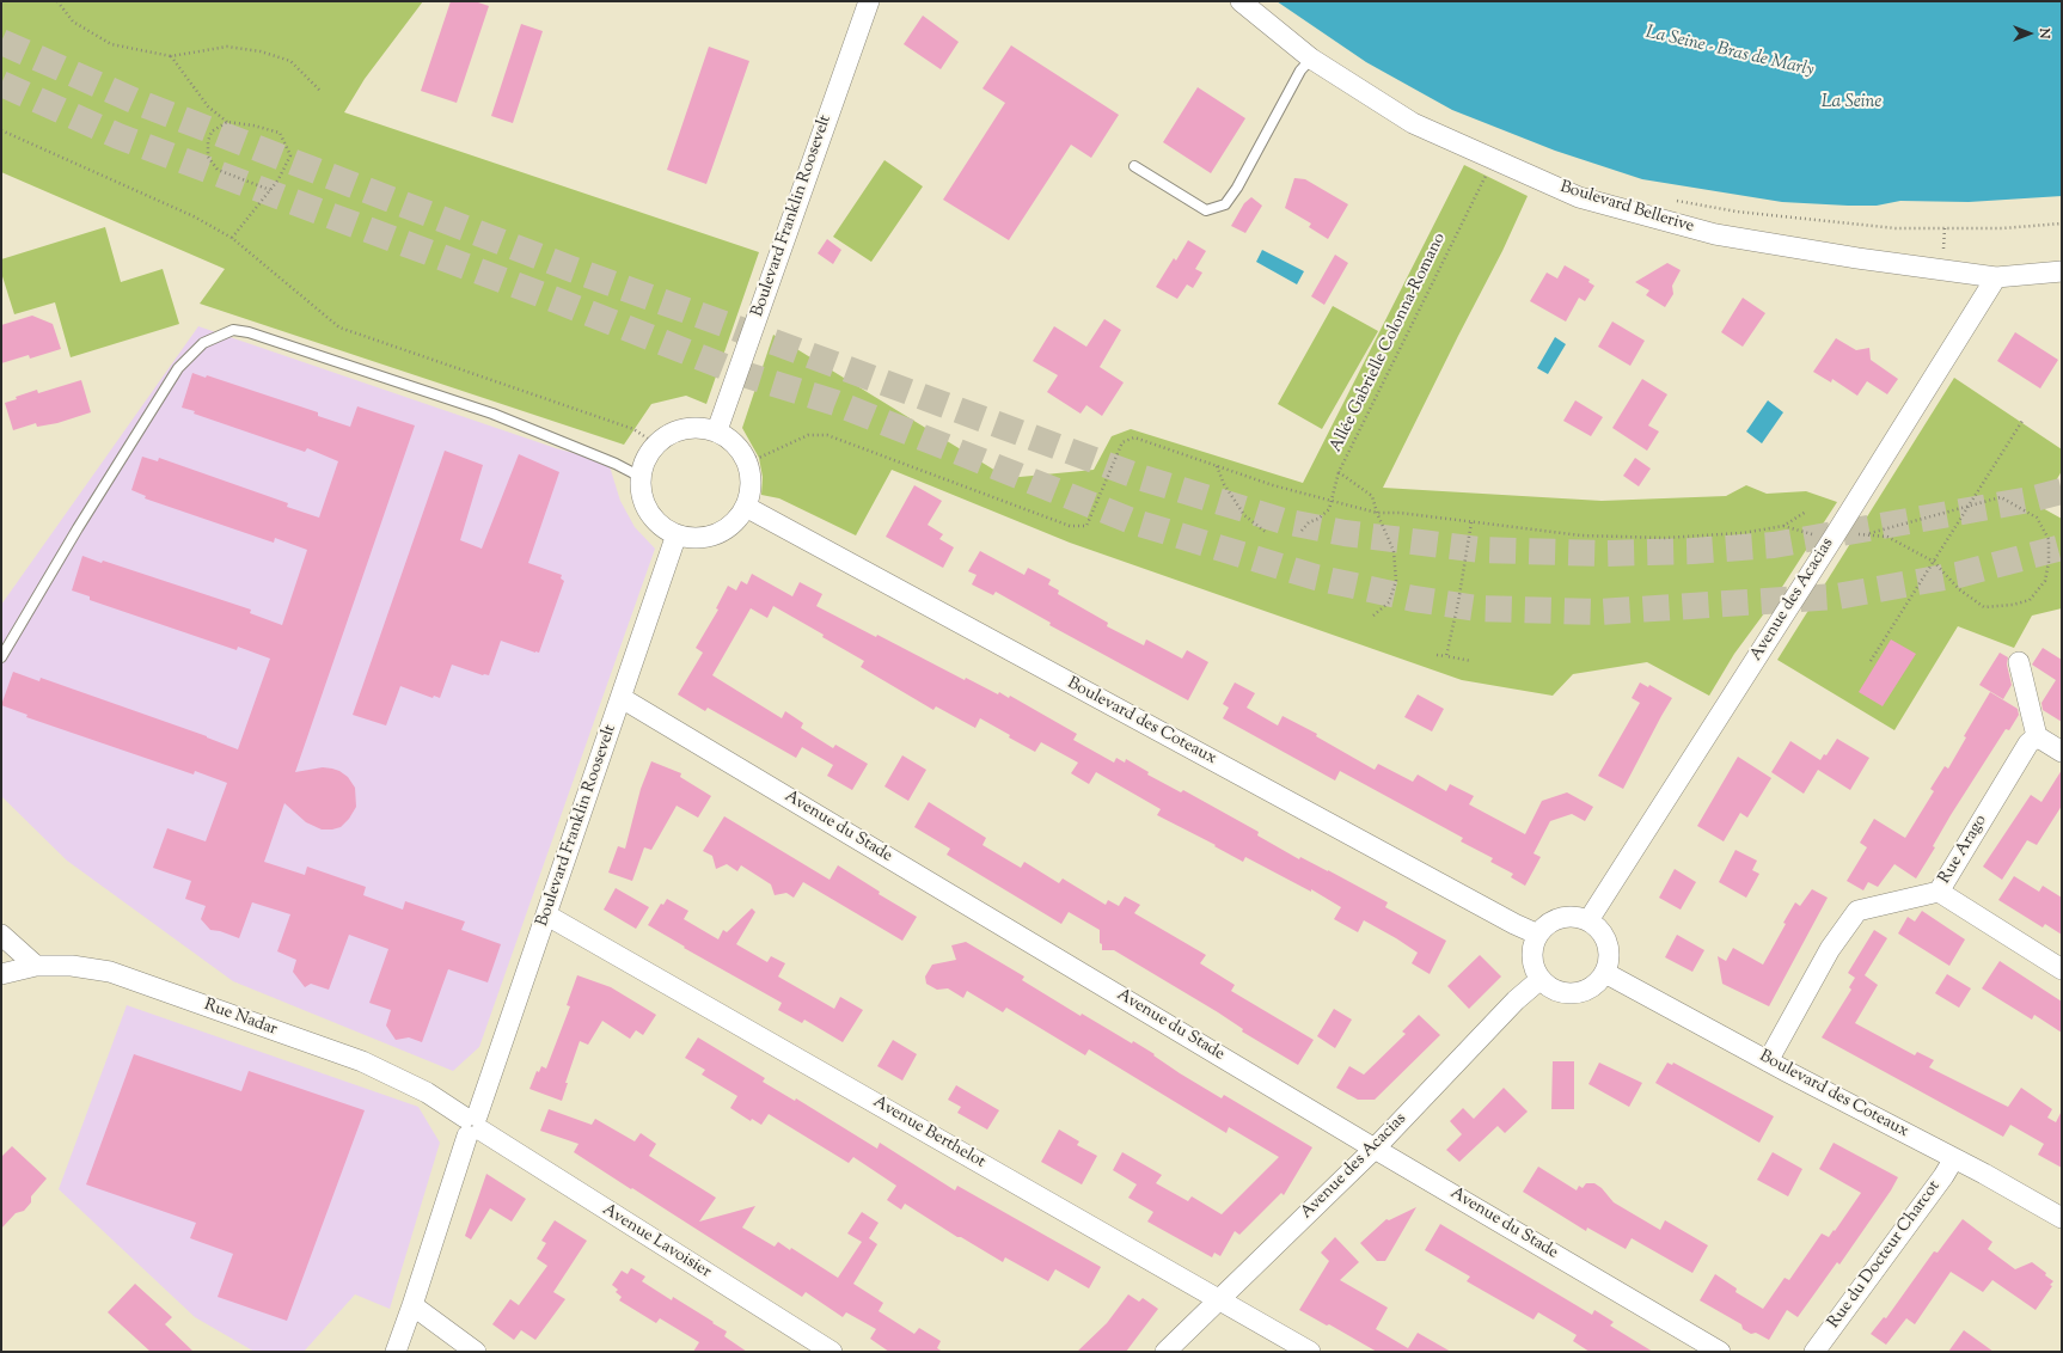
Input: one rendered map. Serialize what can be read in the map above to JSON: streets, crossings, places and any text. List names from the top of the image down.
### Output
{
  "streets": {
    "street": [
      "Boulevard Bellerive",
      "Boulevard Franklin Roosevelt",
      "Avenue des Acacias",
      "Boulevard des Coteaux",
      "Avenue du Stade",
      "Rue Arago",
      "Rue Nadar",
      "Avenue Berthelot",
      "Avenue Lavoisier",
      "Rue du Docteur Charcot"
    ],
    "path": ["Allée Gabrielle Colonna-Romano"]
  },
  "crossings": [
    ["Boulevard Bellerive", "Allée Gabrielle Colonna-Romano"],
    ["Boulevard Bellerive", "Avenue des Acacias"],
    ["Boulevard Franklin Roosevelt", "Boulevard des Coteaux"],
    ["Boulevard Franklin Roosevelt", "Avenue du Stade"],
    ["Boulevard Franklin Roosevelt", "Rue Nadar"],
    ["Boulevard Franklin Roosevelt", "Avenue Berthelot"],
    ["Boulevard Franklin Roosevelt", "Avenue Lavoisier"],
    ["Avenue des Acacias", "Boulevard des Coteaux"],
    ["Avenue des Acacias", "Avenue du Stade"],
    ["Avenue des Acacias", "Avenue Berthelot"],
    ["Boulevard des Coteaux", "Rue Arago"],
    ["Boulevard des Coteaux", "Rue du Docteur Charcot"],
    ["Rue Nadar", "Avenue Lavoisier"]
  ],
  "water": ["La Seine - Bras de Marly", "La Seine"],
  "north": "right"
}
